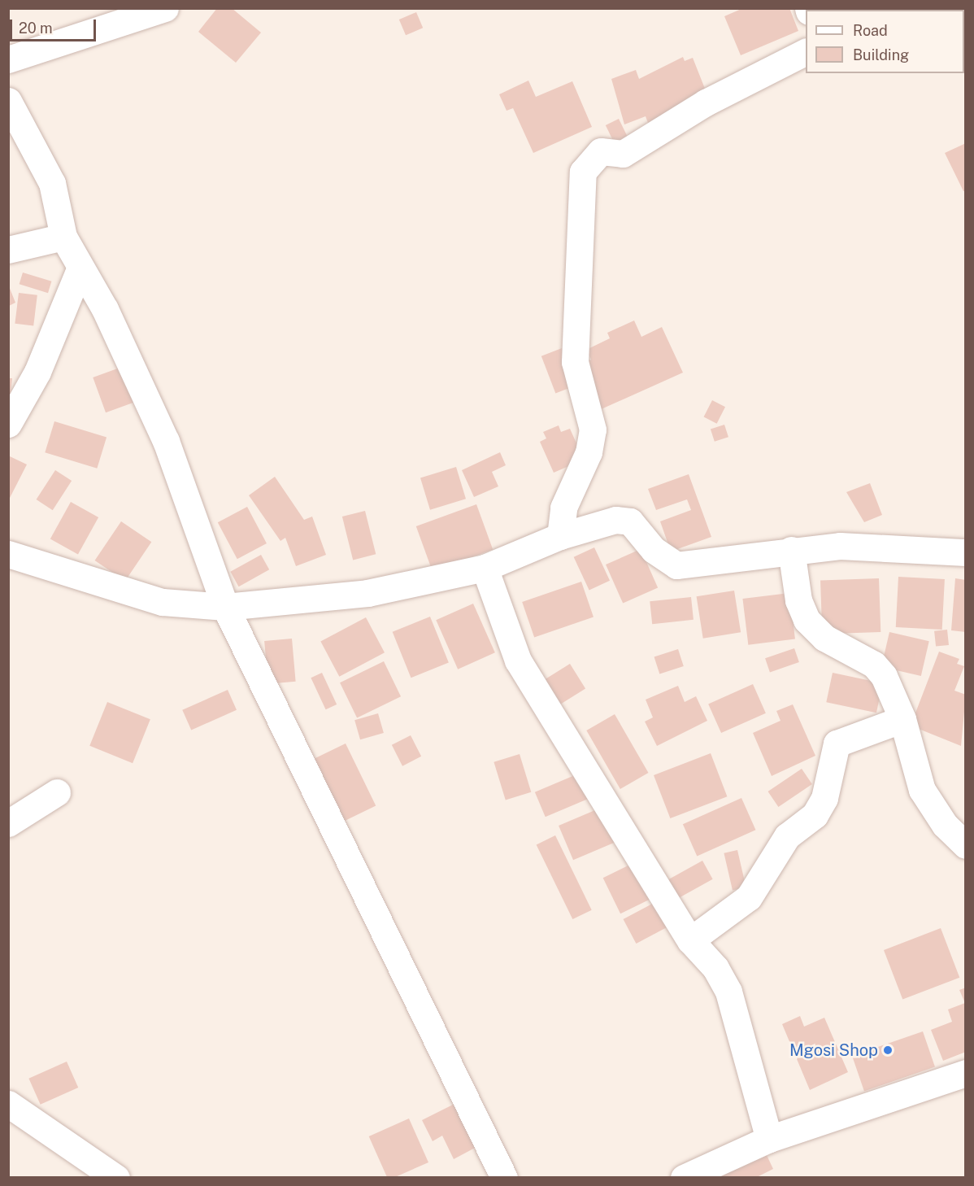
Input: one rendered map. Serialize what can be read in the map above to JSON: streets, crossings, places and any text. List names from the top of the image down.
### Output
{
  "places": ["Mgosi Shop"],
  "legend": ["Road", "Building"],
  "scale_bar": "20 m"
}
